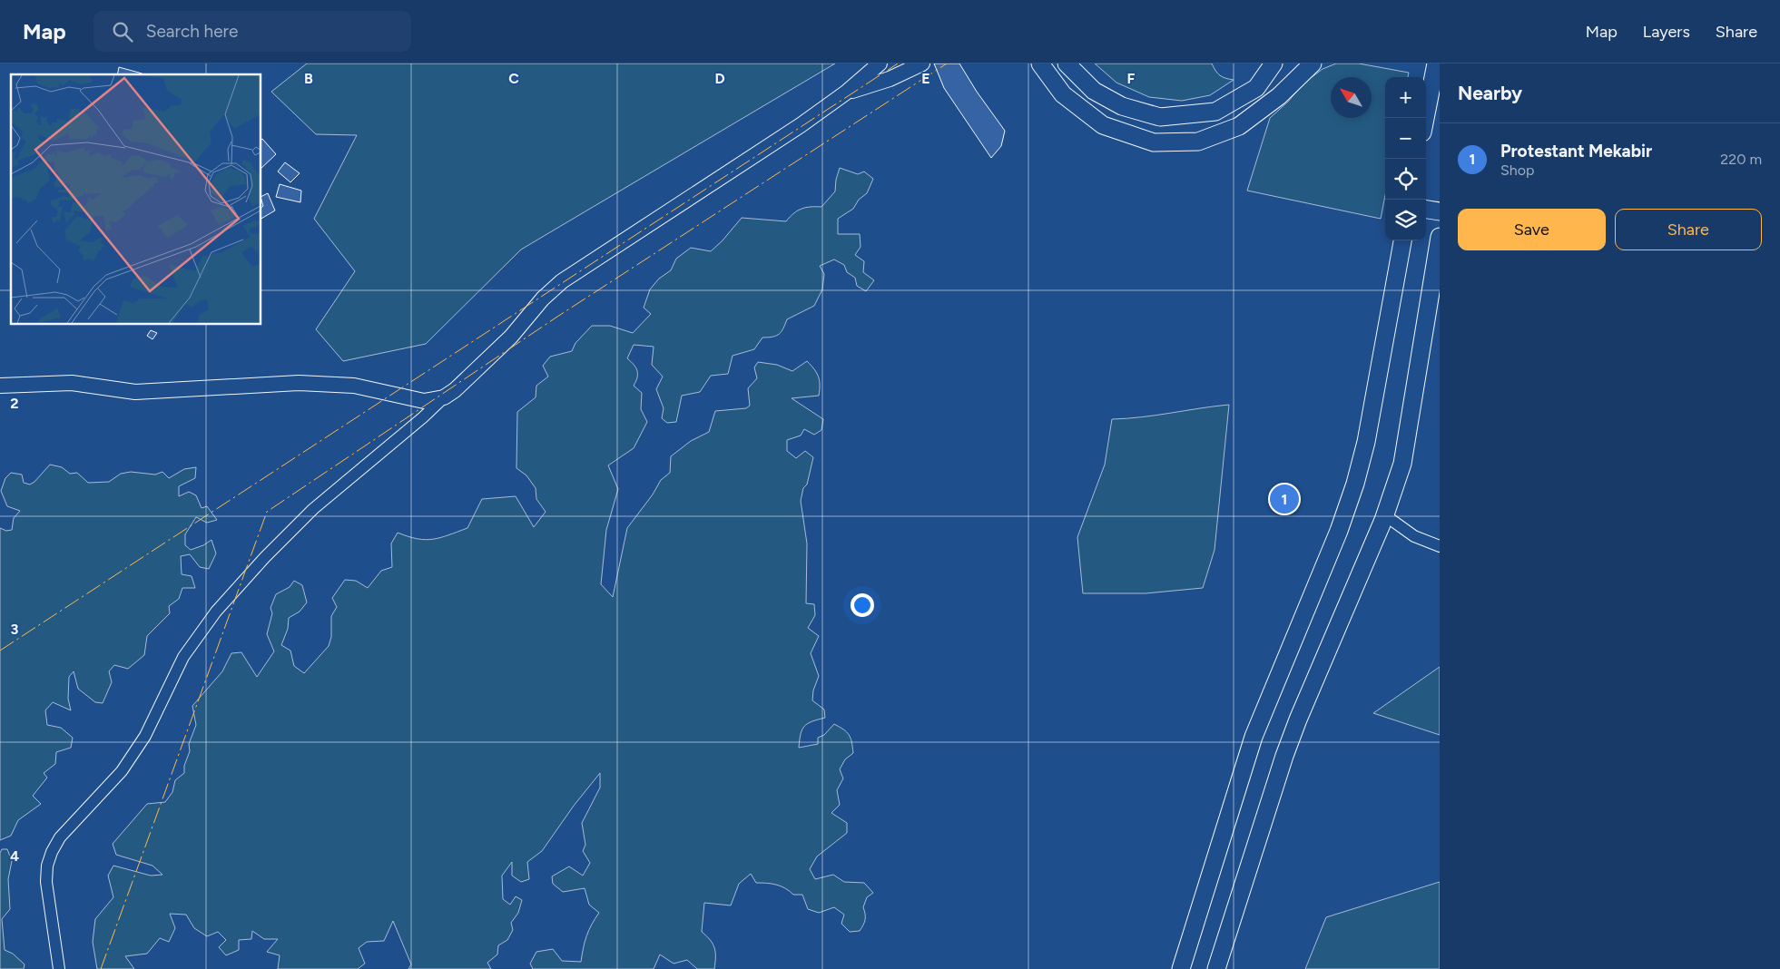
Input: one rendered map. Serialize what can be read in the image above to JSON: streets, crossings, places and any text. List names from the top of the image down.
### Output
{
  "north": "top left",
  "page": {
    "header": "Map",
    "search": "Search here",
    "nav": ["Map", "Layers", "Share"],
    "heading": "Nearby",
    "map_buttons": ["+", "−"],
    "list": [
      {
        "mark": "1",
        "name": "Protestant Mekabir",
        "note": "Shop",
        "value": "220 m"
      }
    ],
    "buttons": ["Save", "Share"],
    "pins": "1"
  },
  "grid": {
    "columns": [
      "B",
      "C",
      "D",
      "E",
      "F"
    ],
    "rows": ["2", "3", "4"]
  }
}
